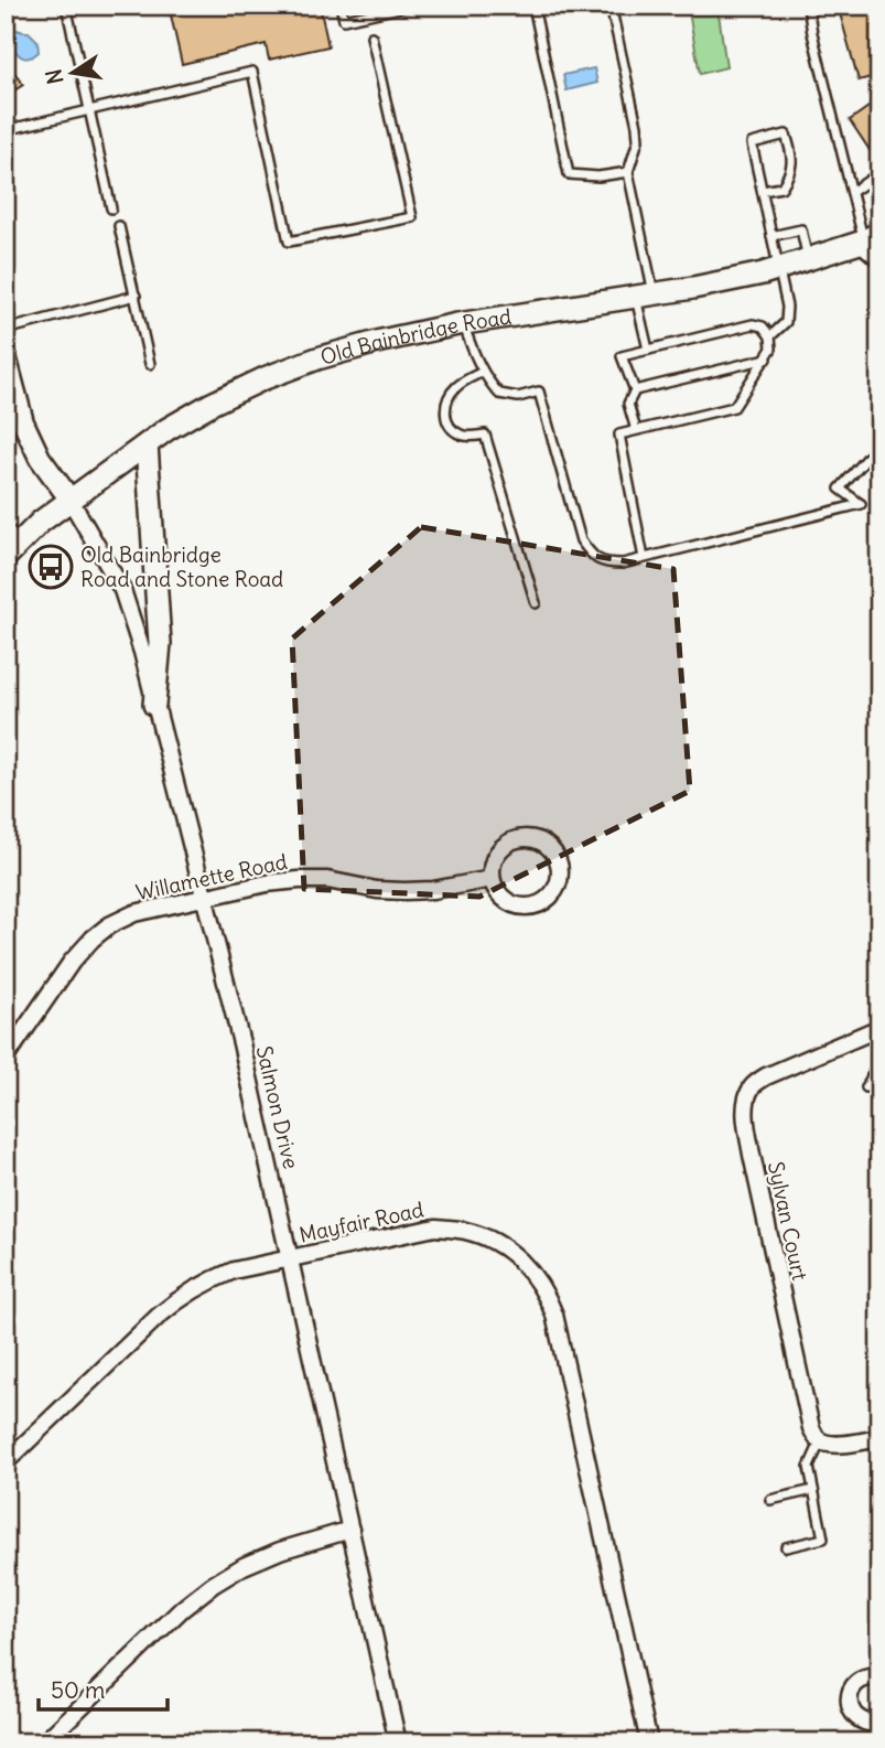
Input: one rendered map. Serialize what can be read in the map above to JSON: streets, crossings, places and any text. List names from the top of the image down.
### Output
{
  "streets": {
    "main road": ["Old Bainbridge Road"],
    "street": [
      "Willamette Road",
      "Salmon Drive",
      "Sylvan Court",
      "Mayfair Road"
    ]
  },
  "crossings": [
    ["Old Bainbridge Road", "Salmon Drive"],
    ["Willamette Road", "Salmon Drive"],
    ["Salmon Drive", "Mayfair Road"]
  ],
  "places": {
    "bus stop": ["Old Bainbridge Road and Stone Road"]
  },
  "scale_bar": "50 m",
  "north": "left"
}
